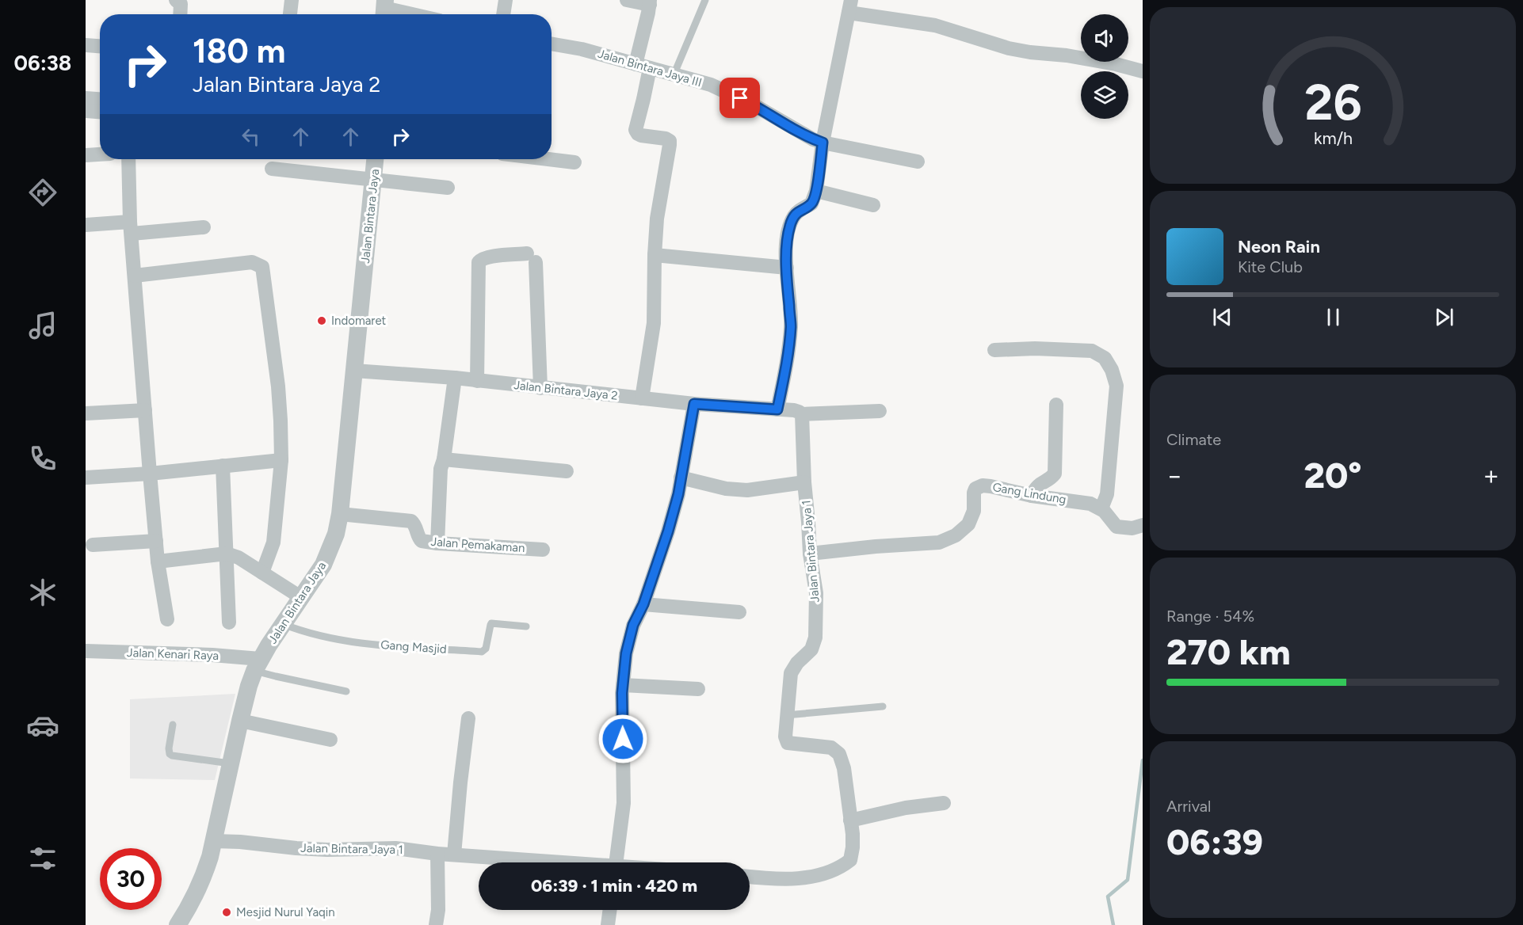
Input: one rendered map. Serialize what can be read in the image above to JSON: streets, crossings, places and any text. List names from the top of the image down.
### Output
{
  "streets": {
    "street": [
      "Jalan Bintara Jaya III",
      "Jalan Bintara Jaya",
      "Jalan Bintara Jaya 2",
      "Gang Lindung",
      "Jalan Pemakaman",
      "Jalan Bintara Jaya 1",
      "Jalan Kenari Raya"
    ],
    "lane": ["Gang Masjid"]
  },
  "crossings": [
    ["Jalan Bintara Jaya", "Jalan Bintara Jaya 2"],
    ["Jalan Bintara Jaya", "Jalan Pemakaman"],
    ["Jalan Bintara Jaya", "Jalan Bintara Jaya 1"],
    ["Jalan Bintara Jaya", "Gang Masjid"],
    ["Jalan Bintara Jaya", "Jalan Kenari Raya"],
    ["Gang Lindung", "Jalan Bintara Jaya 1"]
  ],
  "places": ["Indomaret", "Mesjid Nurul Yaqin"],
  "page": {
    "tabs": "06:38",
    "turn": ["180 m", "Jalan Bintara Jaya 2"],
    "song": ["Neon Rain", "Kite Club"],
    "tile": [
      "Climate",
      ["Range · 54%", "270 km"],
      ["Arrival", "06:39"]
    ],
    "heat": ["−", "20°", "+"],
    "limit": "30",
    "trip": "06:39 · 1 min · 420 m",
    "gauge": ["26", "km/h"]
  }
}
